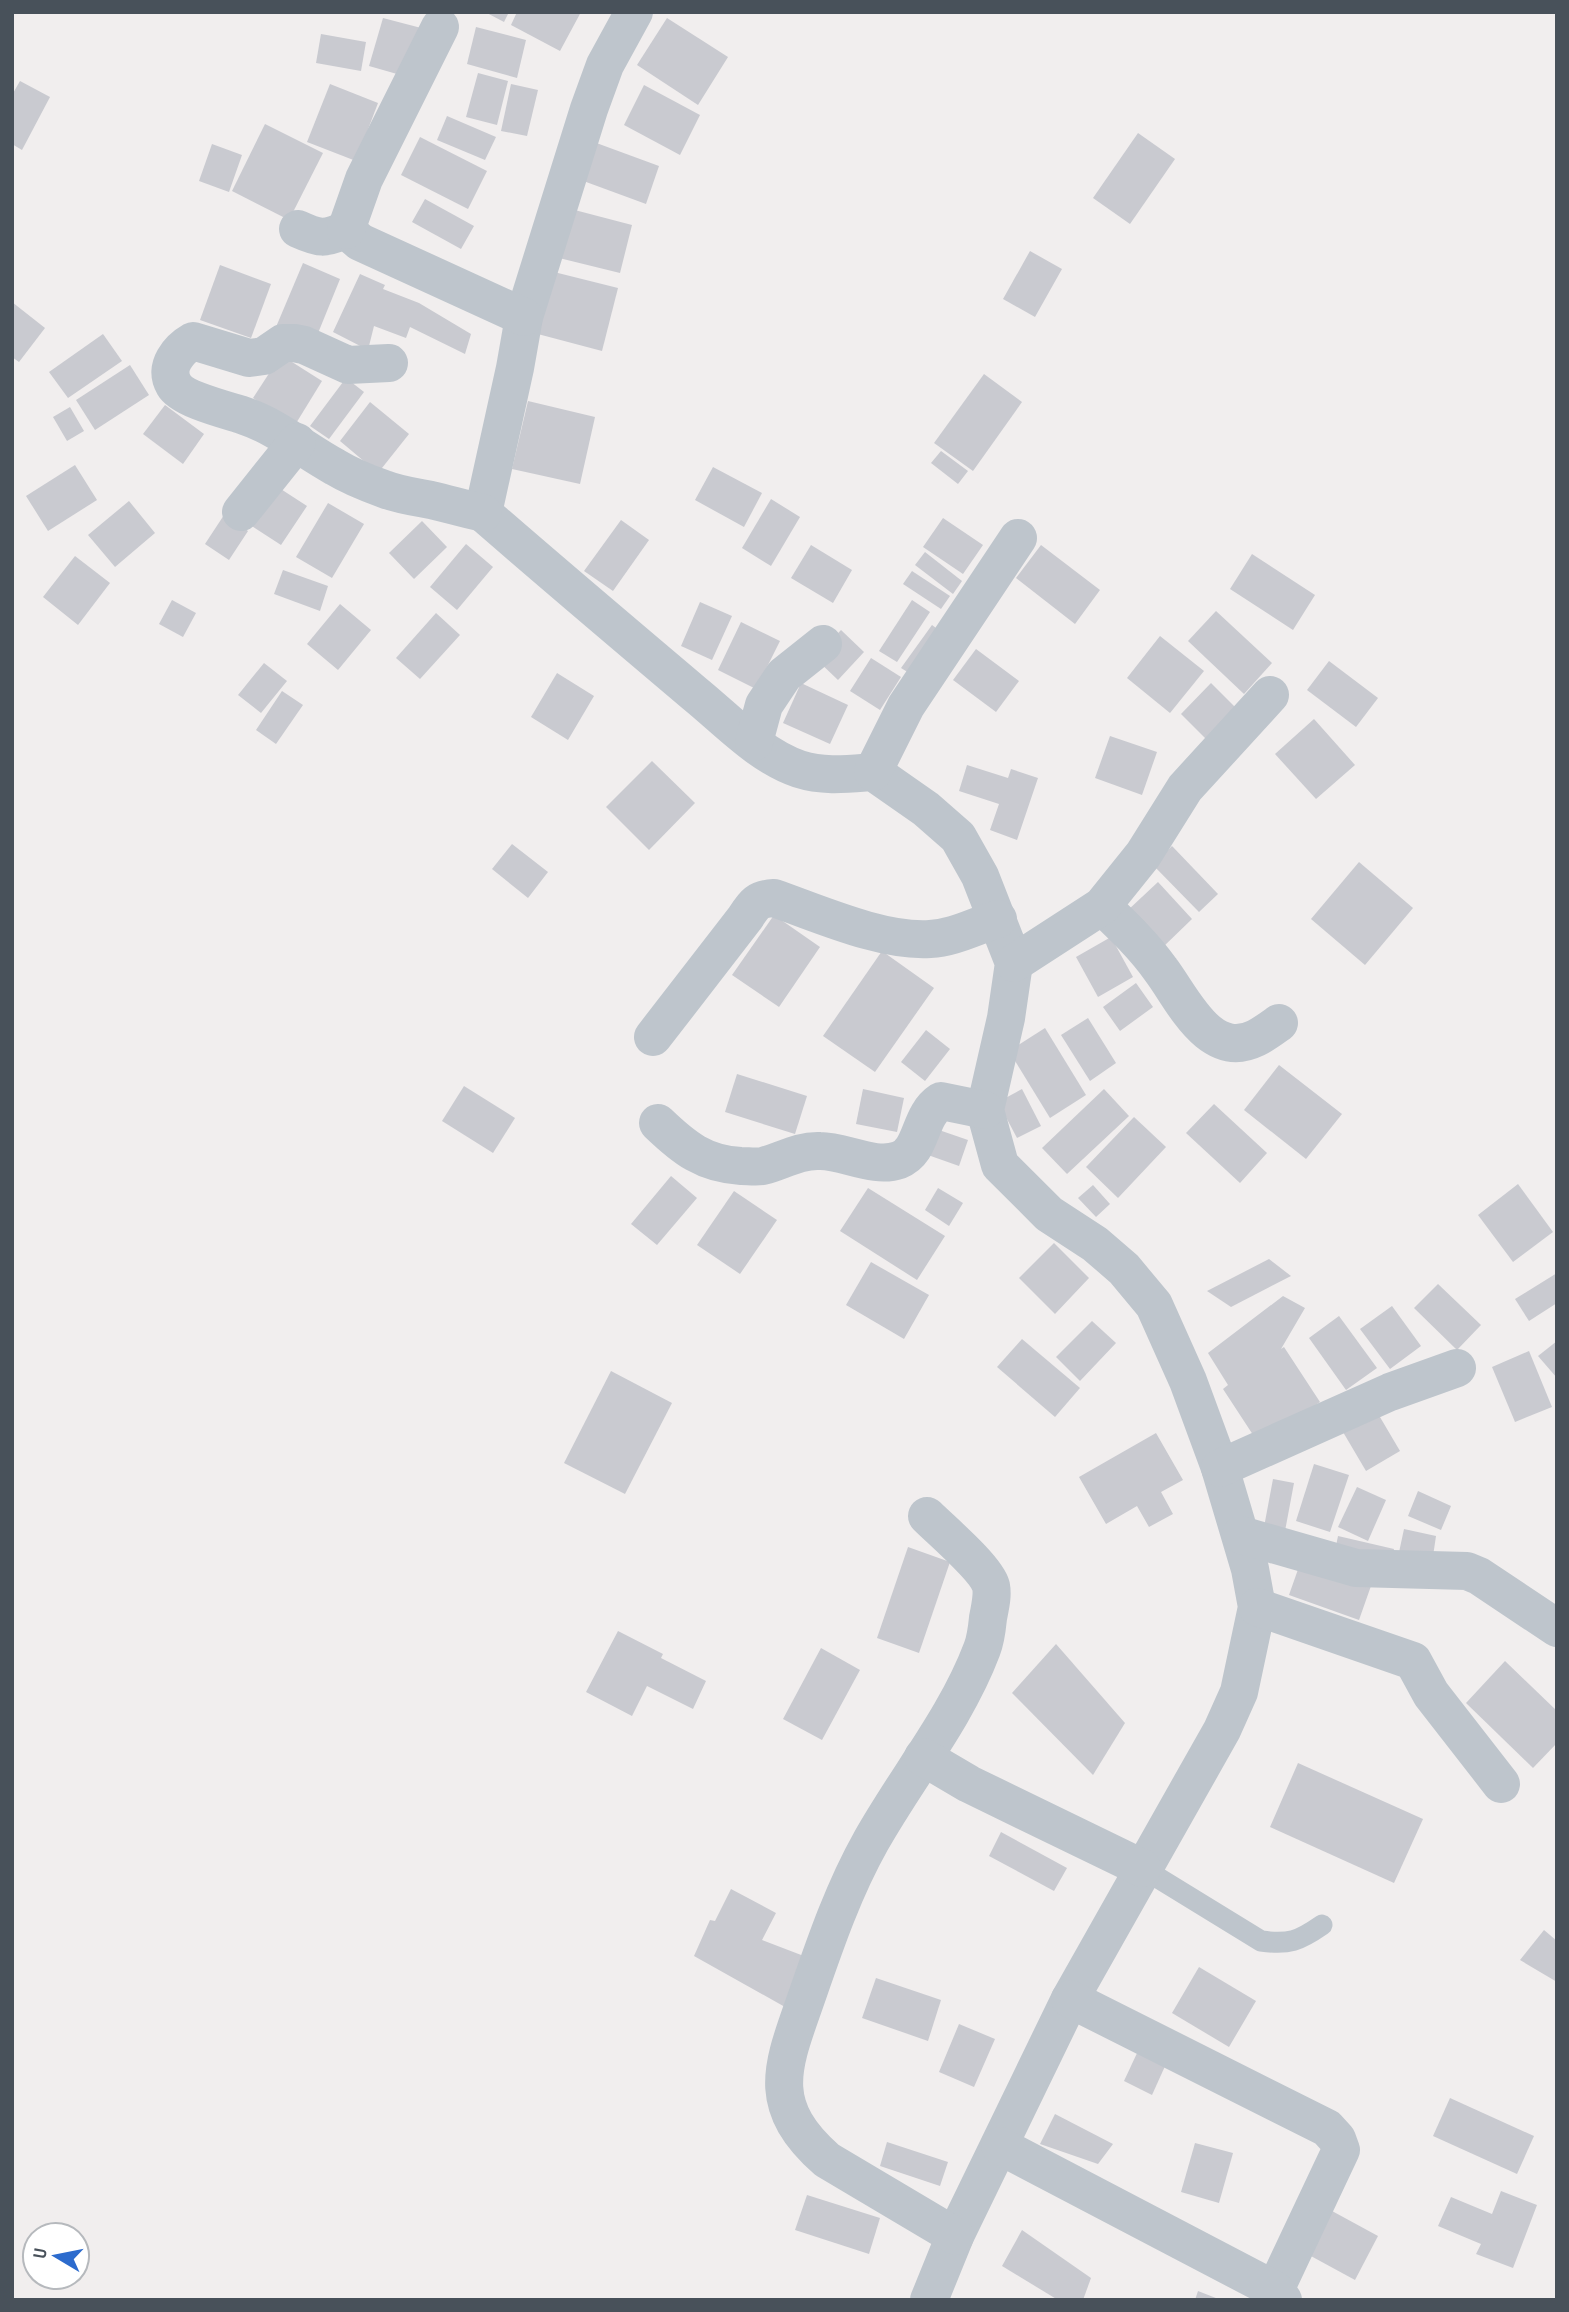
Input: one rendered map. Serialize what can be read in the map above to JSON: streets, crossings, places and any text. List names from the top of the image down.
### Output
{
  "north": "left"
}
